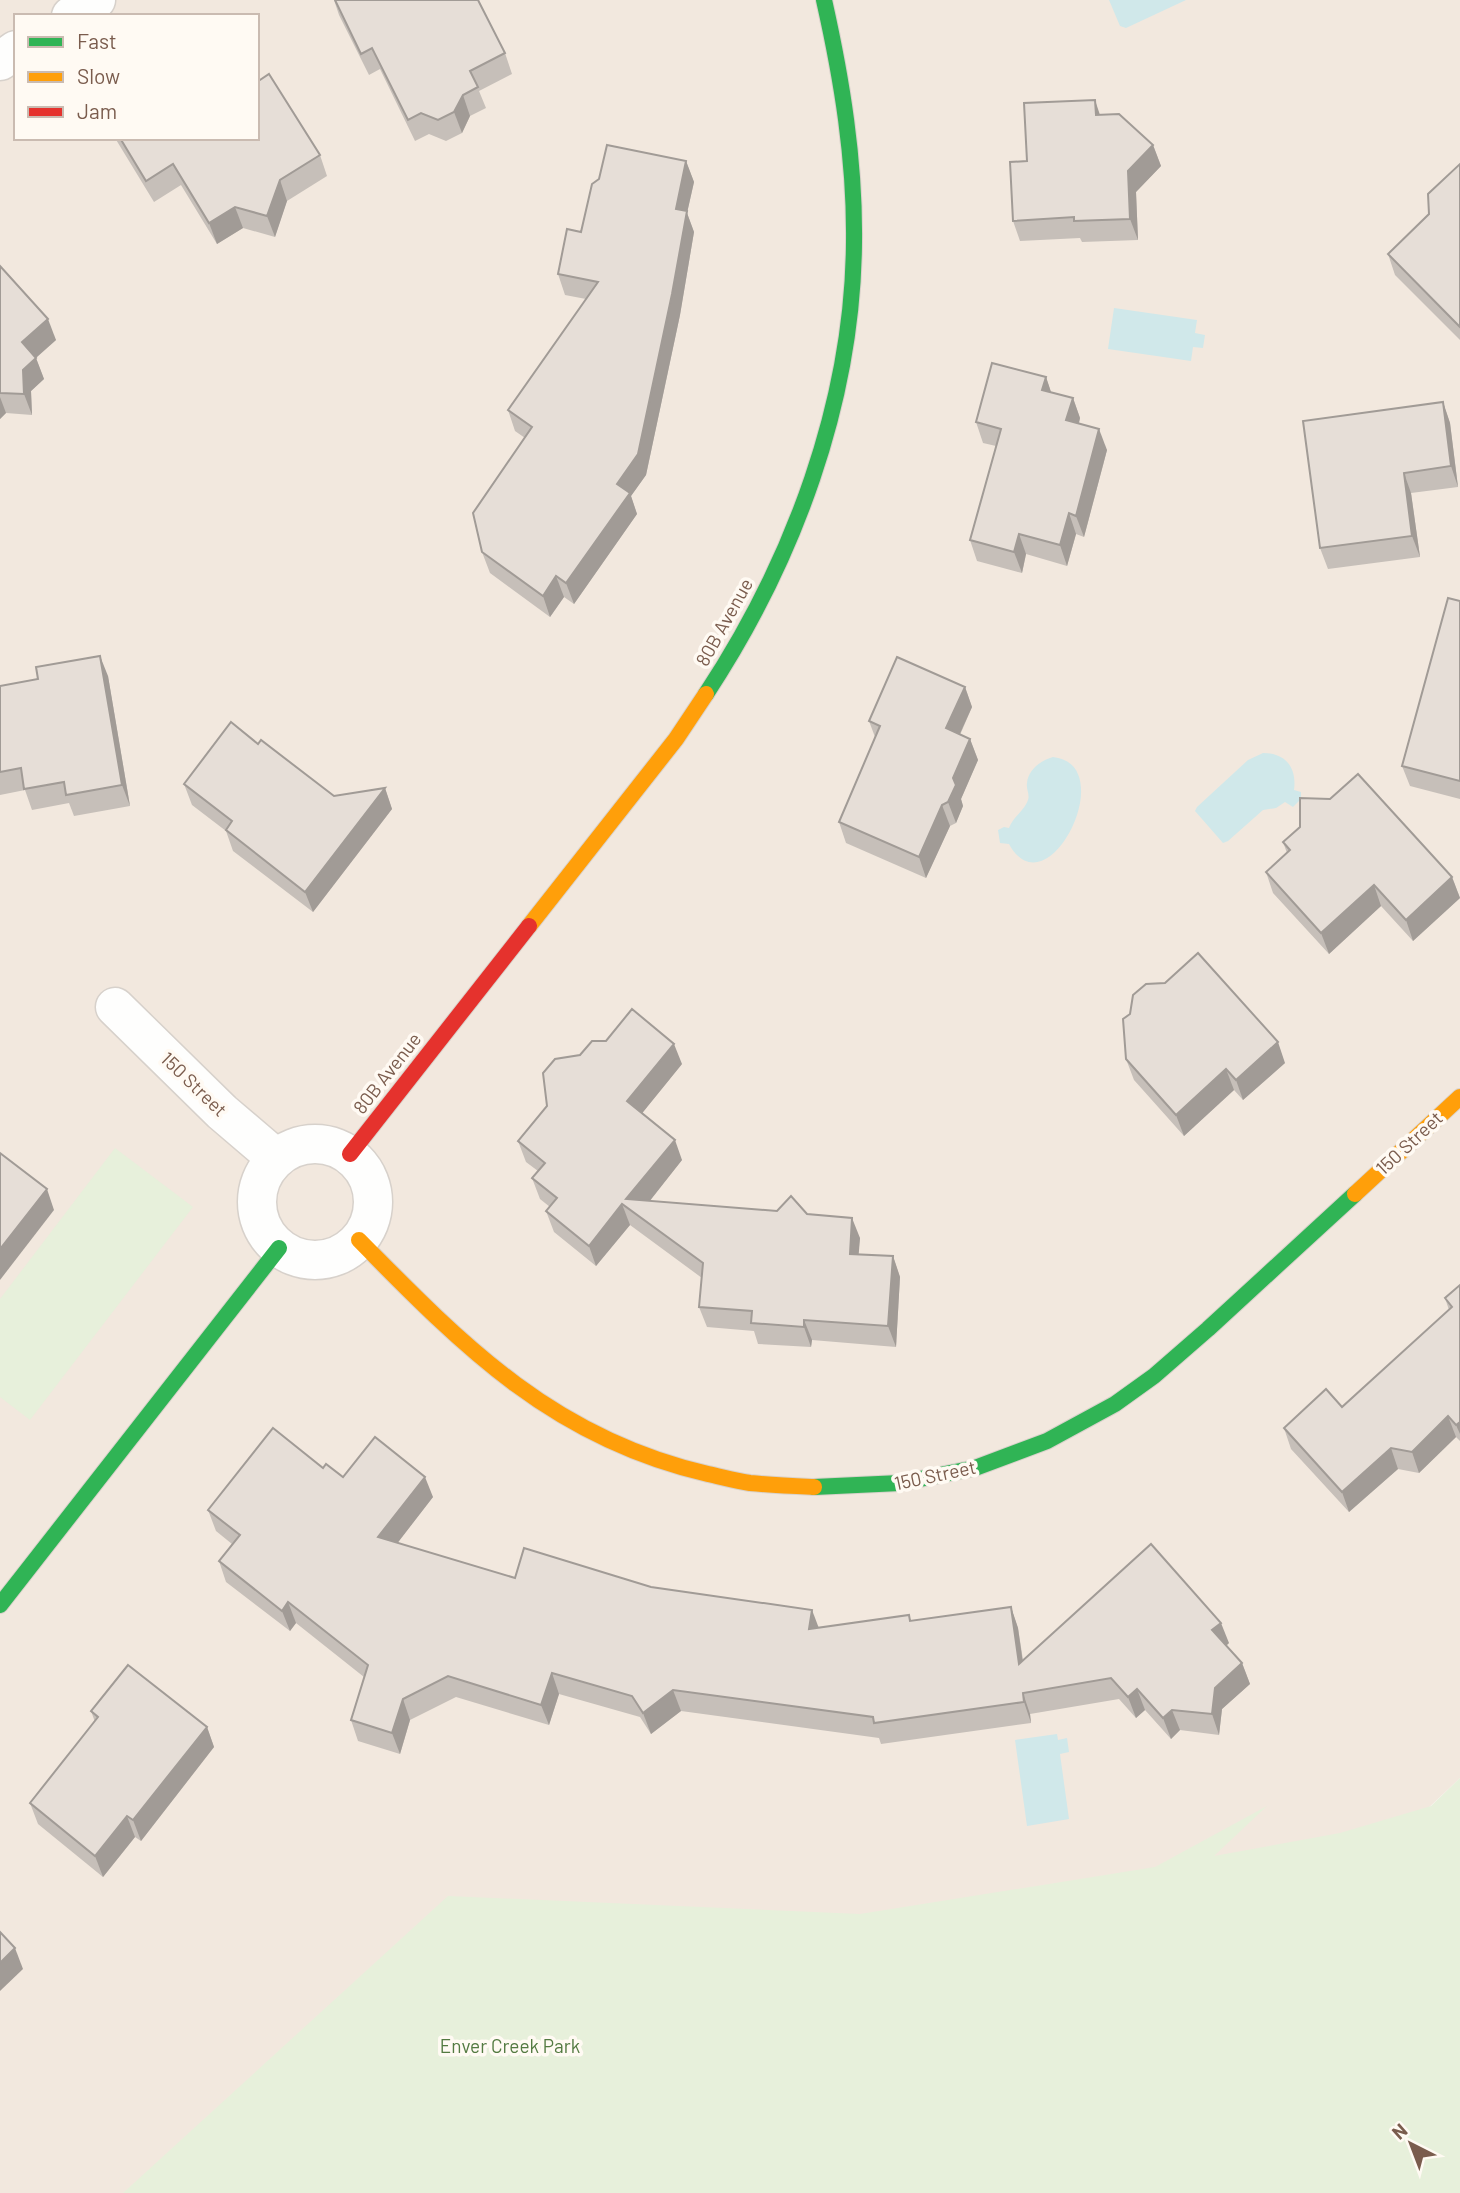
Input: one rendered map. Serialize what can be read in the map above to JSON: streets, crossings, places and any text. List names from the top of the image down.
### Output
{
  "streets": {
    "street": ["80B Avenue", "150 Street"]
  },
  "crossings": [
    ["80B Avenue", "150 Street"]
  ],
  "parks": ["Enver Creek Park"],
  "legend": ["Fast", "Slow", "Jam"],
  "north": "top left"
}
